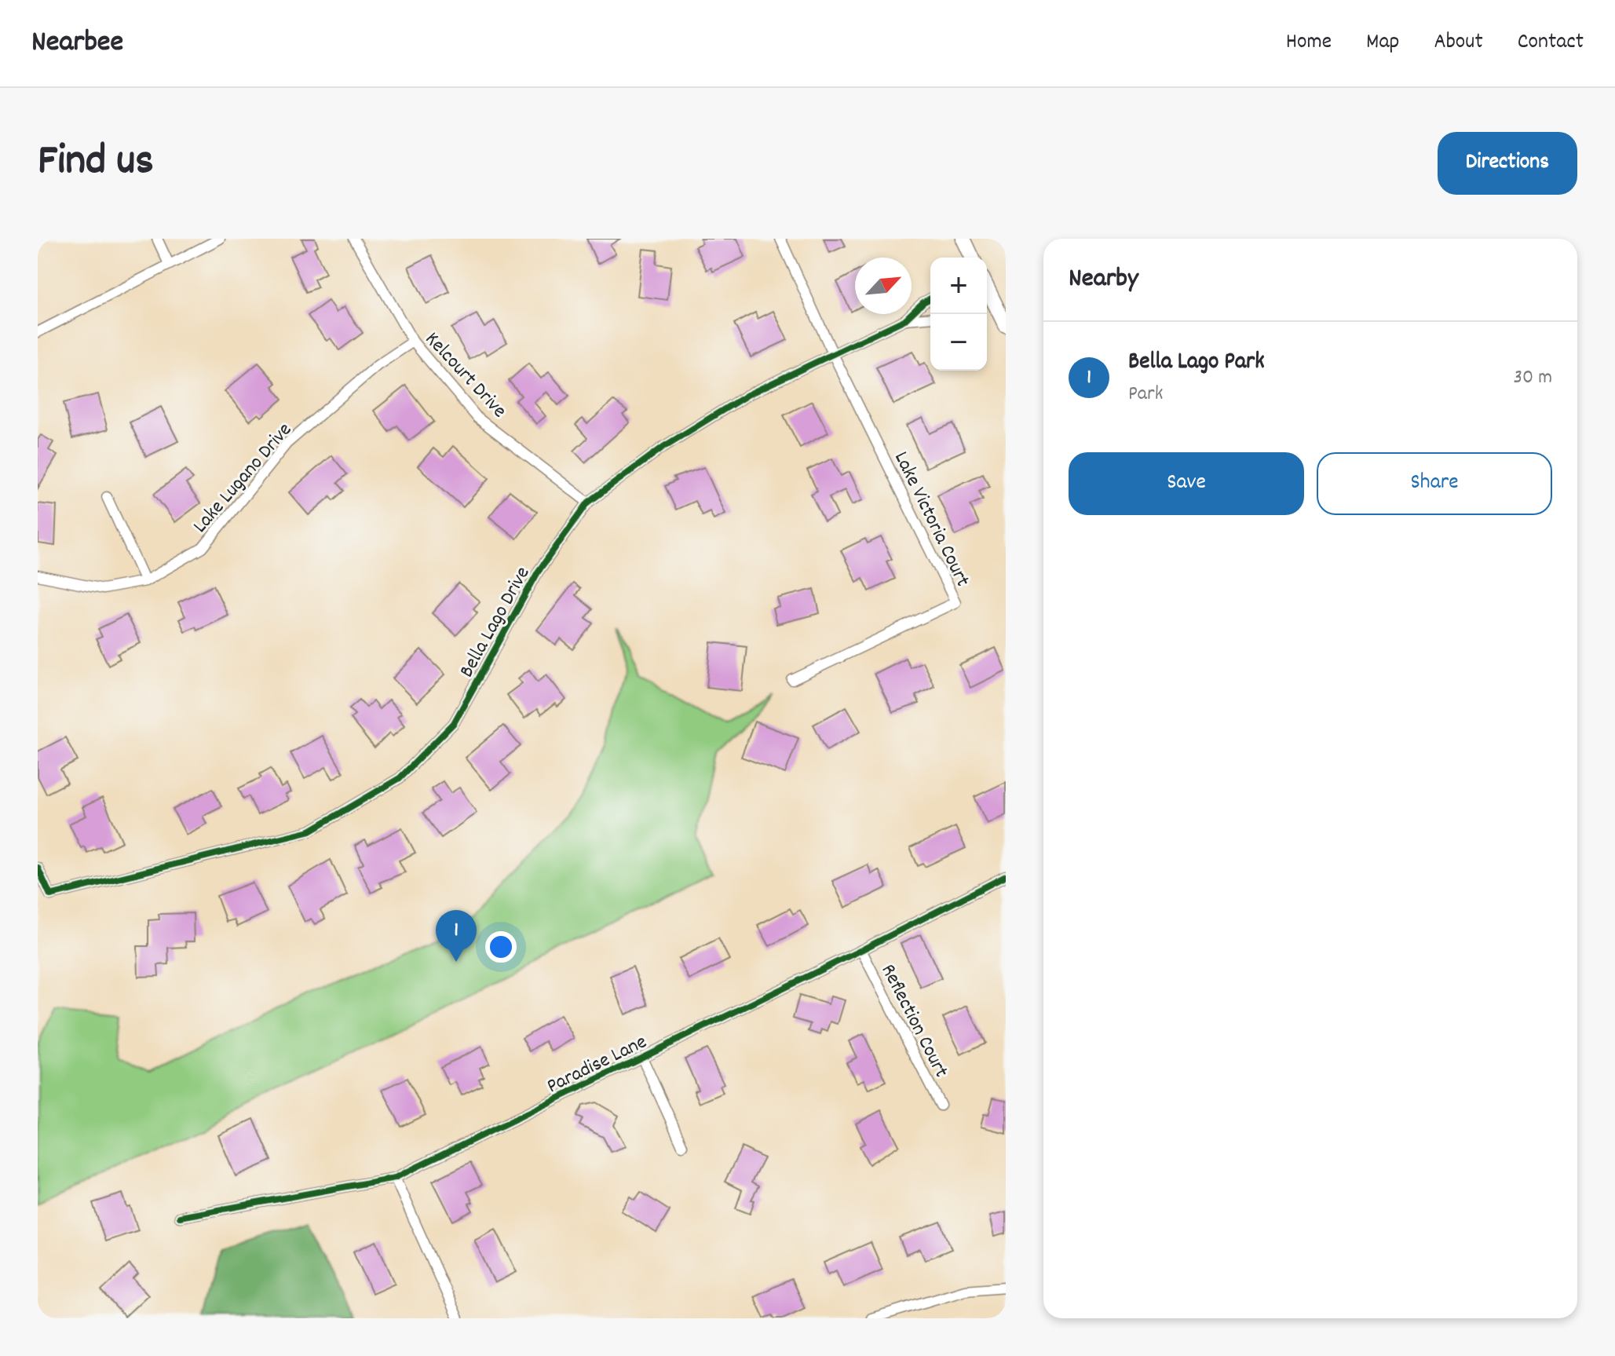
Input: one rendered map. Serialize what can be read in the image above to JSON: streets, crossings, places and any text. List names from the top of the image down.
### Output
{
  "streets": {
    "street": [
      "Kelcourt Drive",
      "Lake Lugano Drive",
      "Lake Victoria Court",
      "Bella Lago Drive",
      "Reflection Court",
      "Paradise Lane"
    ]
  },
  "crossings": [
    ["Kelcourt Drive", "Lake Lugano Drive"],
    ["Kelcourt Drive", "Bella Lago Drive"],
    ["Lake Victoria Court", "Bella Lago Drive"],
    ["Reflection Court", "Paradise Lane"]
  ],
  "north": "top right",
  "page": {
    "header": "Nearbee",
    "nav": [
      "Home",
      "Map",
      "About",
      "Contact"
    ],
    "title": "Find us",
    "buttons": [
      "Directions",
      ["Save", "Share"]
    ],
    "heading": "Nearby",
    "map_buttons": ["+", "−"],
    "list": [
      {
        "mark": "1",
        "name": "Bella Lago Park",
        "note": "Park",
        "value": "30 m"
      }
    ],
    "pins": "1"
  }
}
